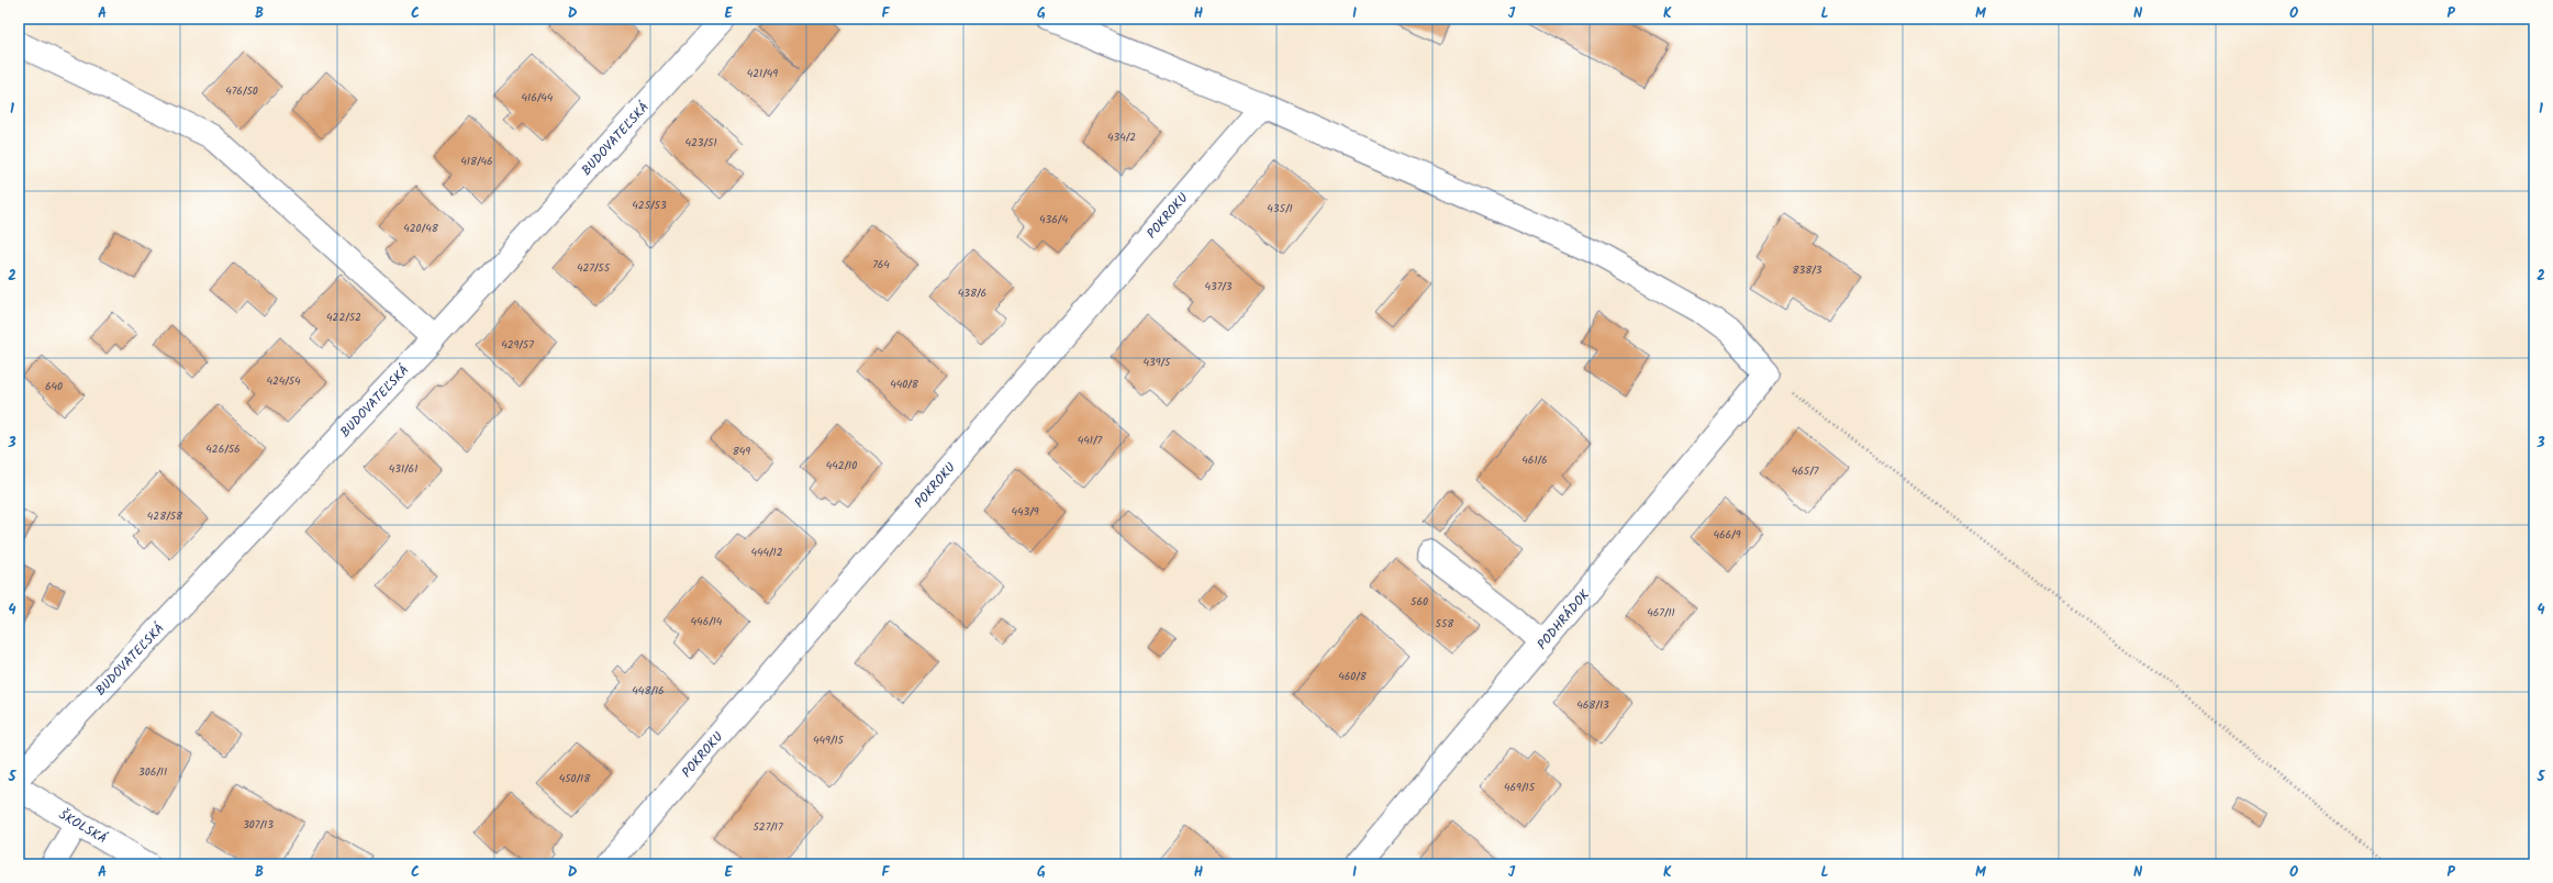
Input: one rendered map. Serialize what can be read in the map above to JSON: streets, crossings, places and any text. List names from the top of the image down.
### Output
{
  "streets": {
    "street": [
      "BUDOVATEĽSKÁ",
      "POKROKU",
      "PODHRÁDOK",
      "ŠKOLSKÁ"
    ]
  },
  "house_numbers": [
    "421/49",
    "476/50",
    "416/44",
    "434/2",
    "423/51",
    "418/46",
    "425/53",
    "435/1",
    "436/4",
    "420/48",
    "764",
    "427/55",
    "838/3",
    "437/3",
    "438/6",
    "422/52",
    "429/57",
    "439/5",
    "424/54",
    "440/8",
    "640",
    "441/7",
    "426/56",
    "849",
    "461/6",
    "442/10",
    "431/61",
    "465/7",
    "443/9",
    "428/58",
    "466/9",
    "444/12",
    "560",
    "467/11",
    "446/14",
    "558",
    "460/8",
    "448/16",
    "468/13",
    "449/15",
    "306/11",
    "450/18",
    "469/15",
    "307/13",
    "527/17"
  ],
  "grid": {
    "columns": [
      "A",
      "B",
      "C",
      "D",
      "E",
      "F",
      "G",
      "H",
      "I",
      "J",
      "K",
      "L",
      "M",
      "N",
      "O",
      "P"
    ],
    "rows": [
      "1",
      "2",
      "3",
      "4",
      "5"
    ]
  }
}
